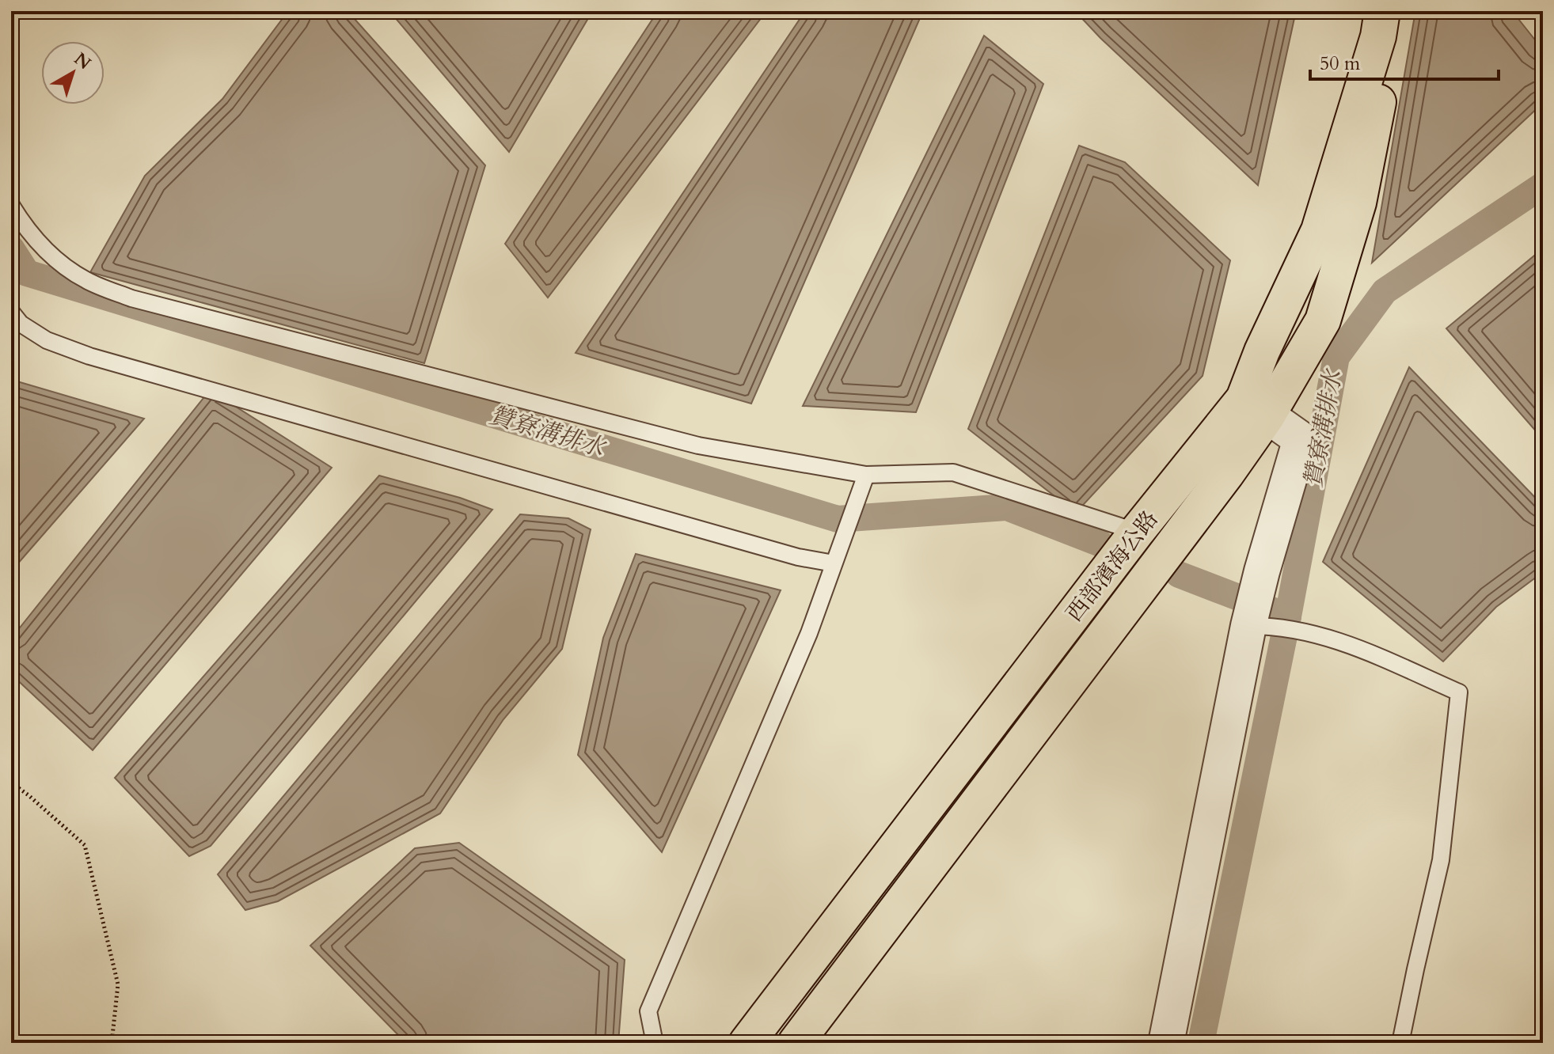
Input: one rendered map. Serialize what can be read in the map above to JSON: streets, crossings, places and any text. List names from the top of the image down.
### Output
{
  "streets": {
    "main road": ["西部濱海公路"]
  },
  "water": ["贊寮溝排水"],
  "scale_bar": "50 m",
  "north": "top right"
}
